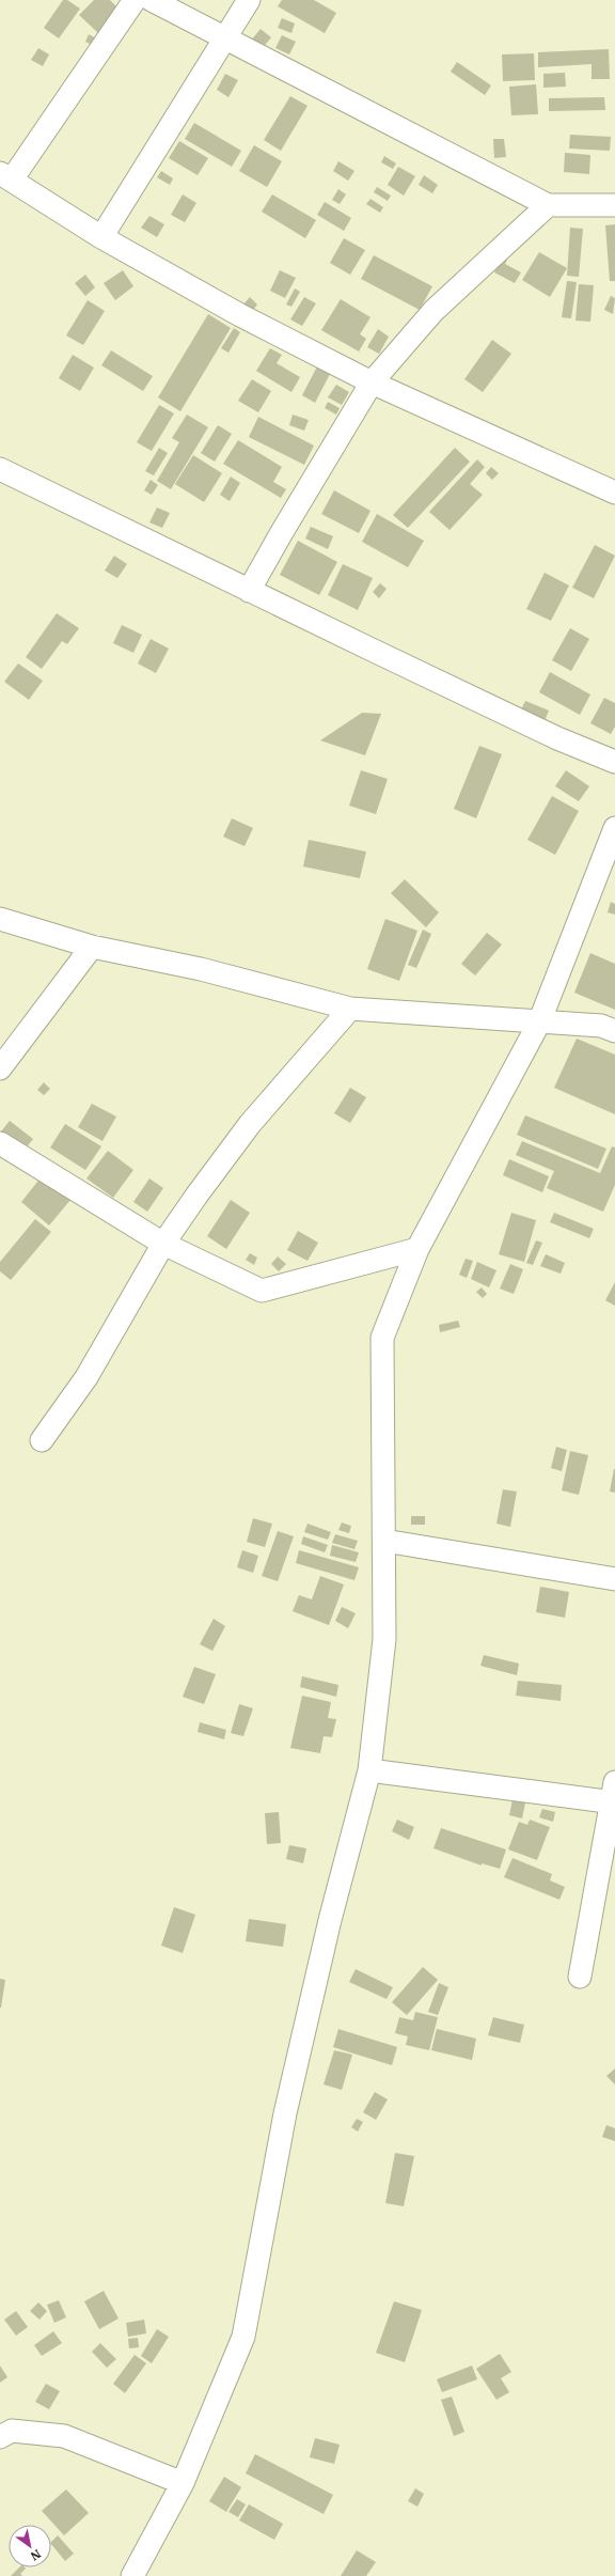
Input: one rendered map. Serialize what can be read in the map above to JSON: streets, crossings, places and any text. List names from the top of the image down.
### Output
{
  "north": "bottom right"
}
